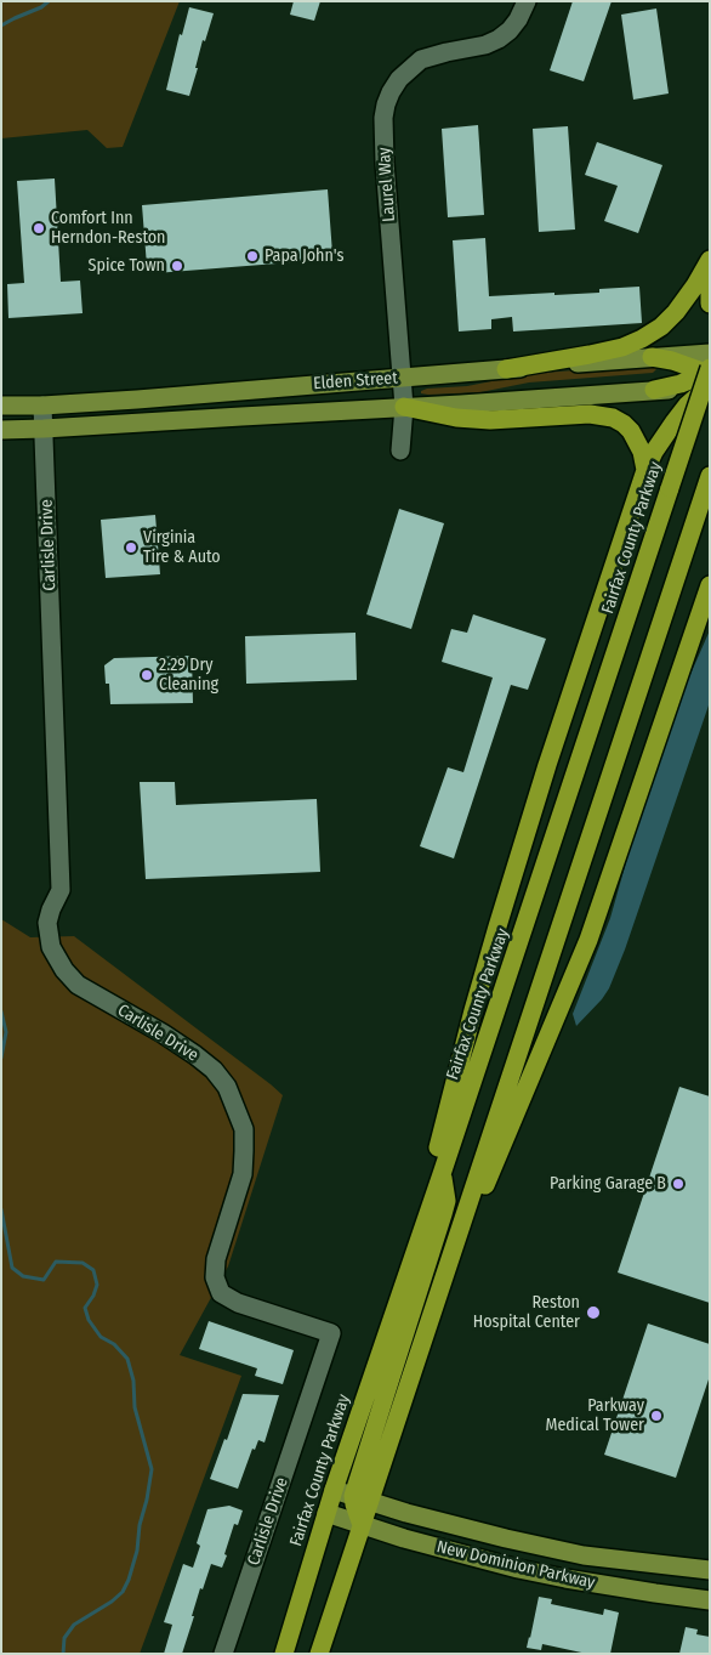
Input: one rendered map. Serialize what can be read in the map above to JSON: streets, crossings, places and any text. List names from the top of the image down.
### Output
{
  "streets": {
    "highway": ["Fairfax County Parkway"],
    "main road": ["Elden Street", "New Dominion Parkway"],
    "street": ["Laurel Way", "Carlisle Drive"]
  },
  "crossings": [
    ["Laurel Way", "Elden Street"],
    ["Elden Street", "Carlisle Drive"],
    ["Fairfax County Parkway", "New Dominion Parkway"]
  ],
  "places": [
    "Comfort Inn Herndon-Reston",
    "Papa John's",
    "Spice Town",
    "Virginia Tire & Auto",
    "2.29 Dry Cleaning",
    "Parking Garage B",
    "Reston Hospital Center",
    "Parkway Medical Tower"
  ]
}
